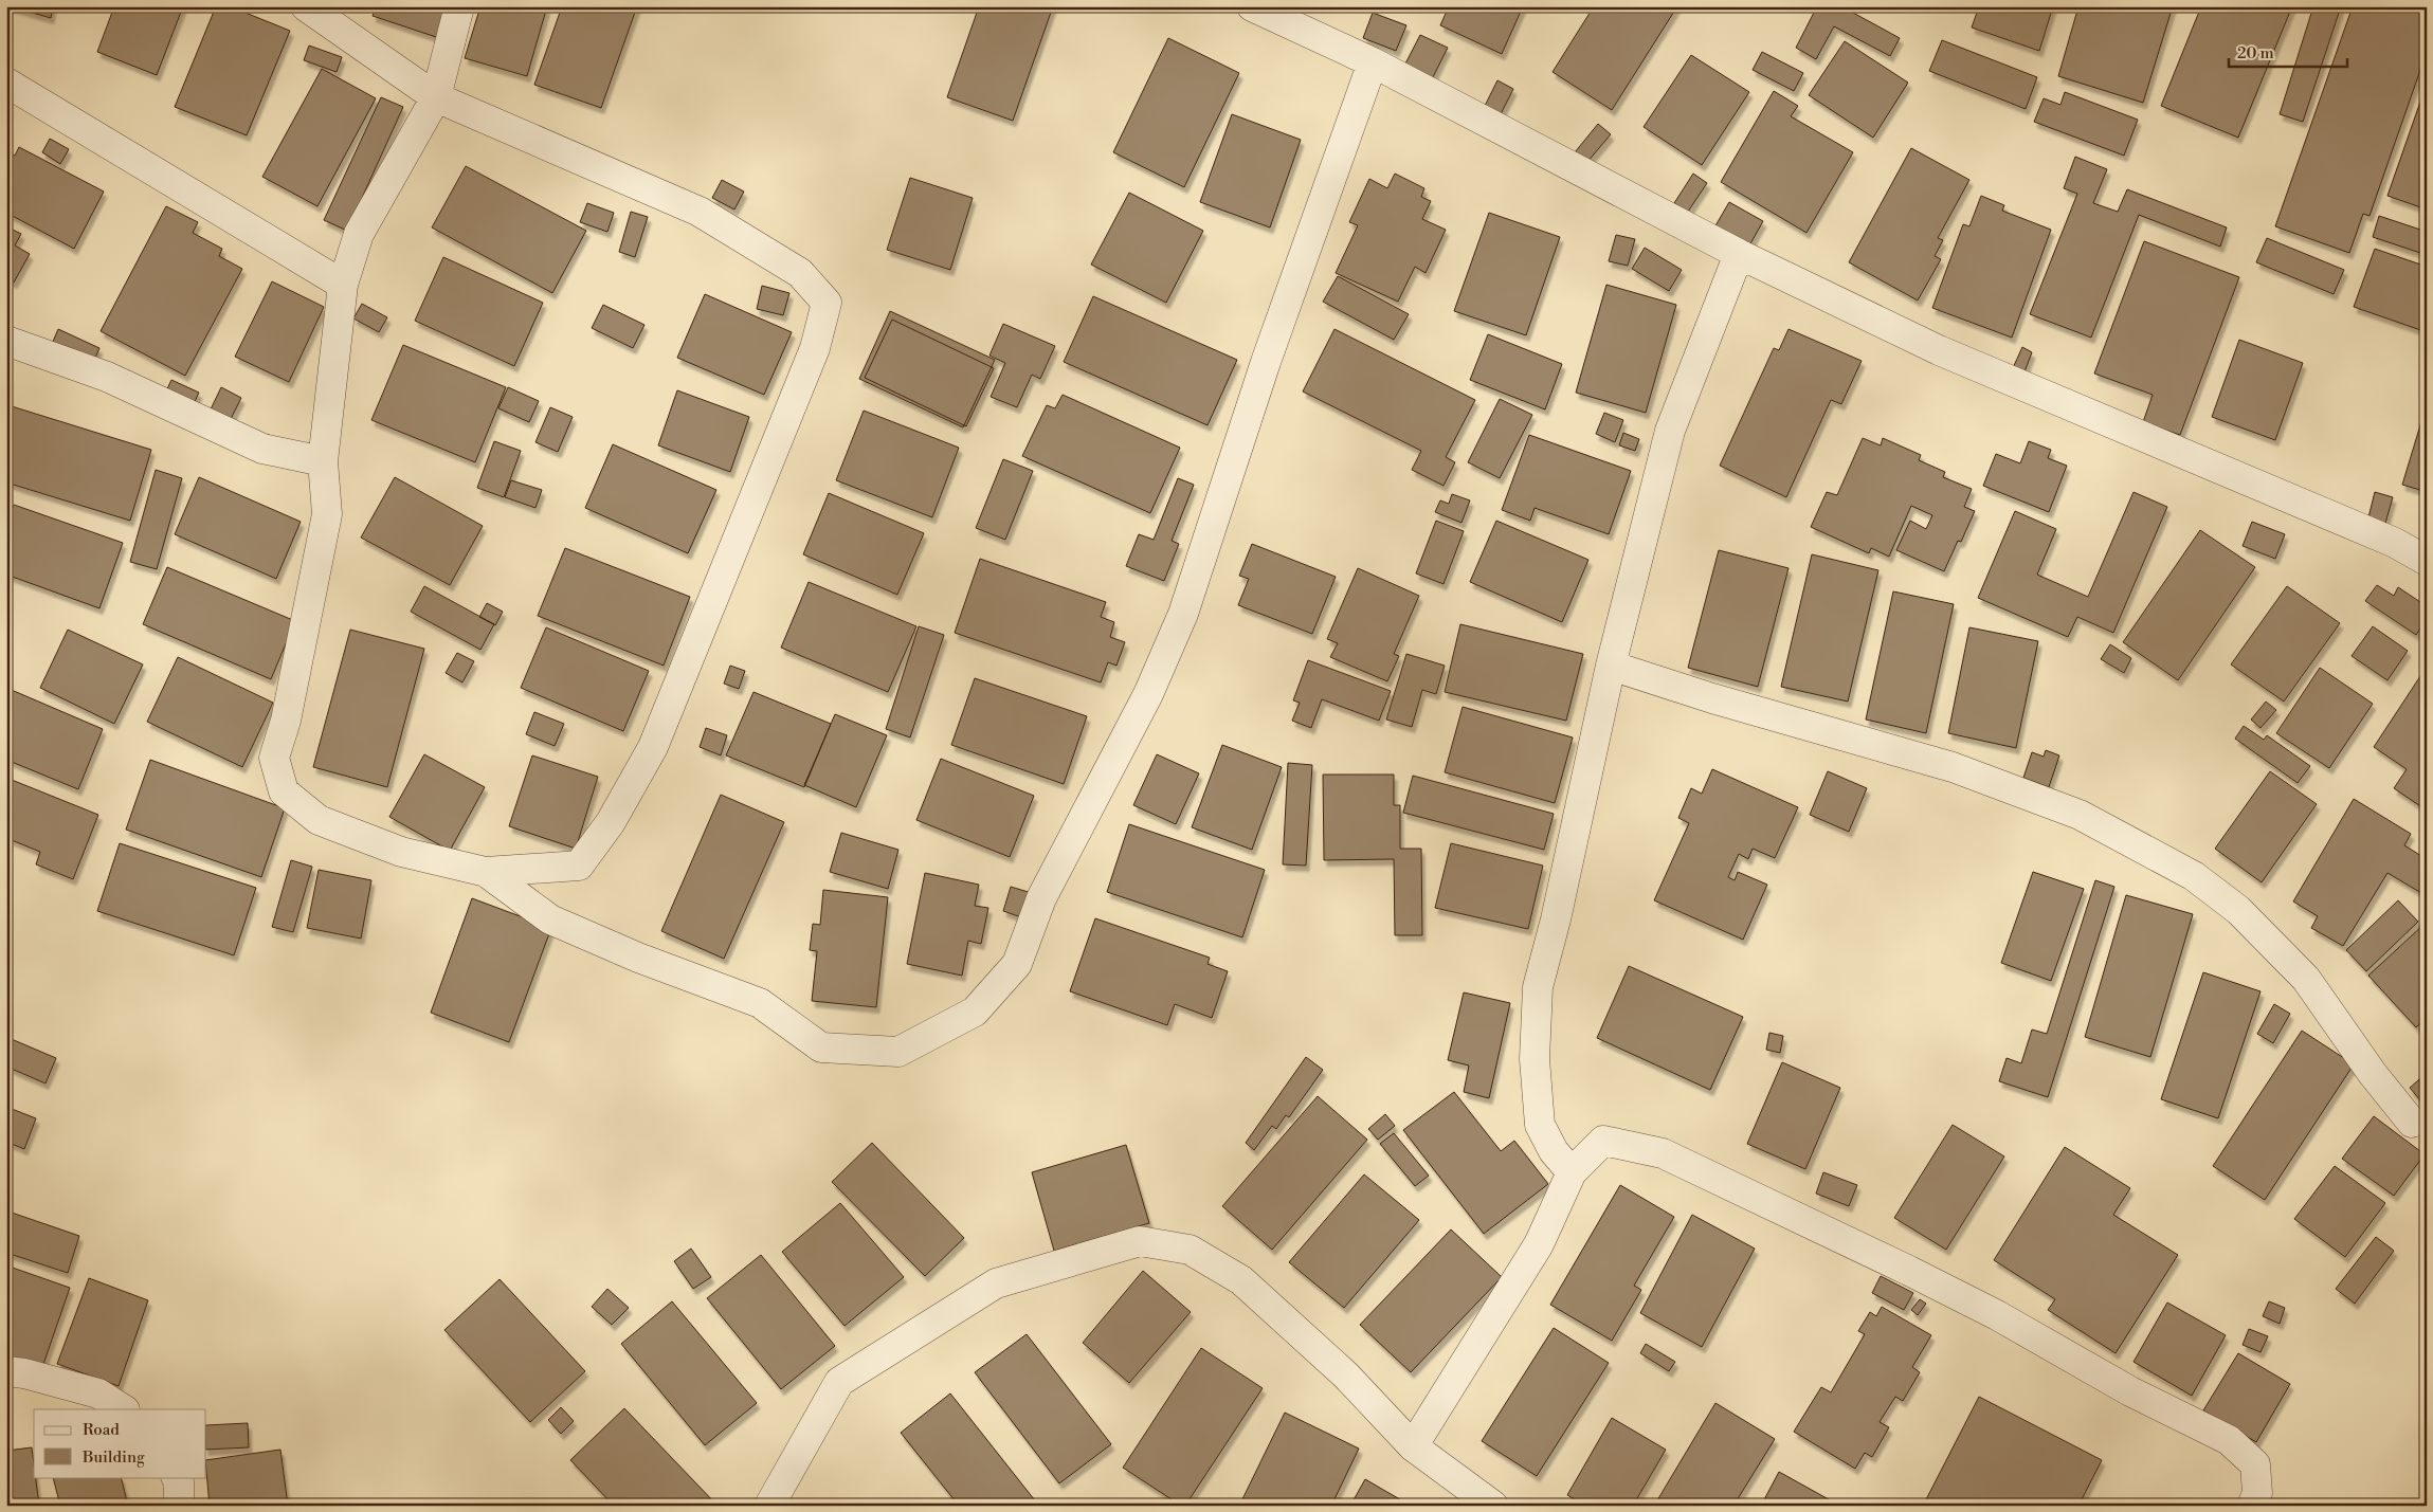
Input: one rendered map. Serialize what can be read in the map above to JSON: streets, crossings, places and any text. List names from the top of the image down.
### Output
{
  "legend": ["Road", "Building"],
  "scale_bar": "20 m"
}
